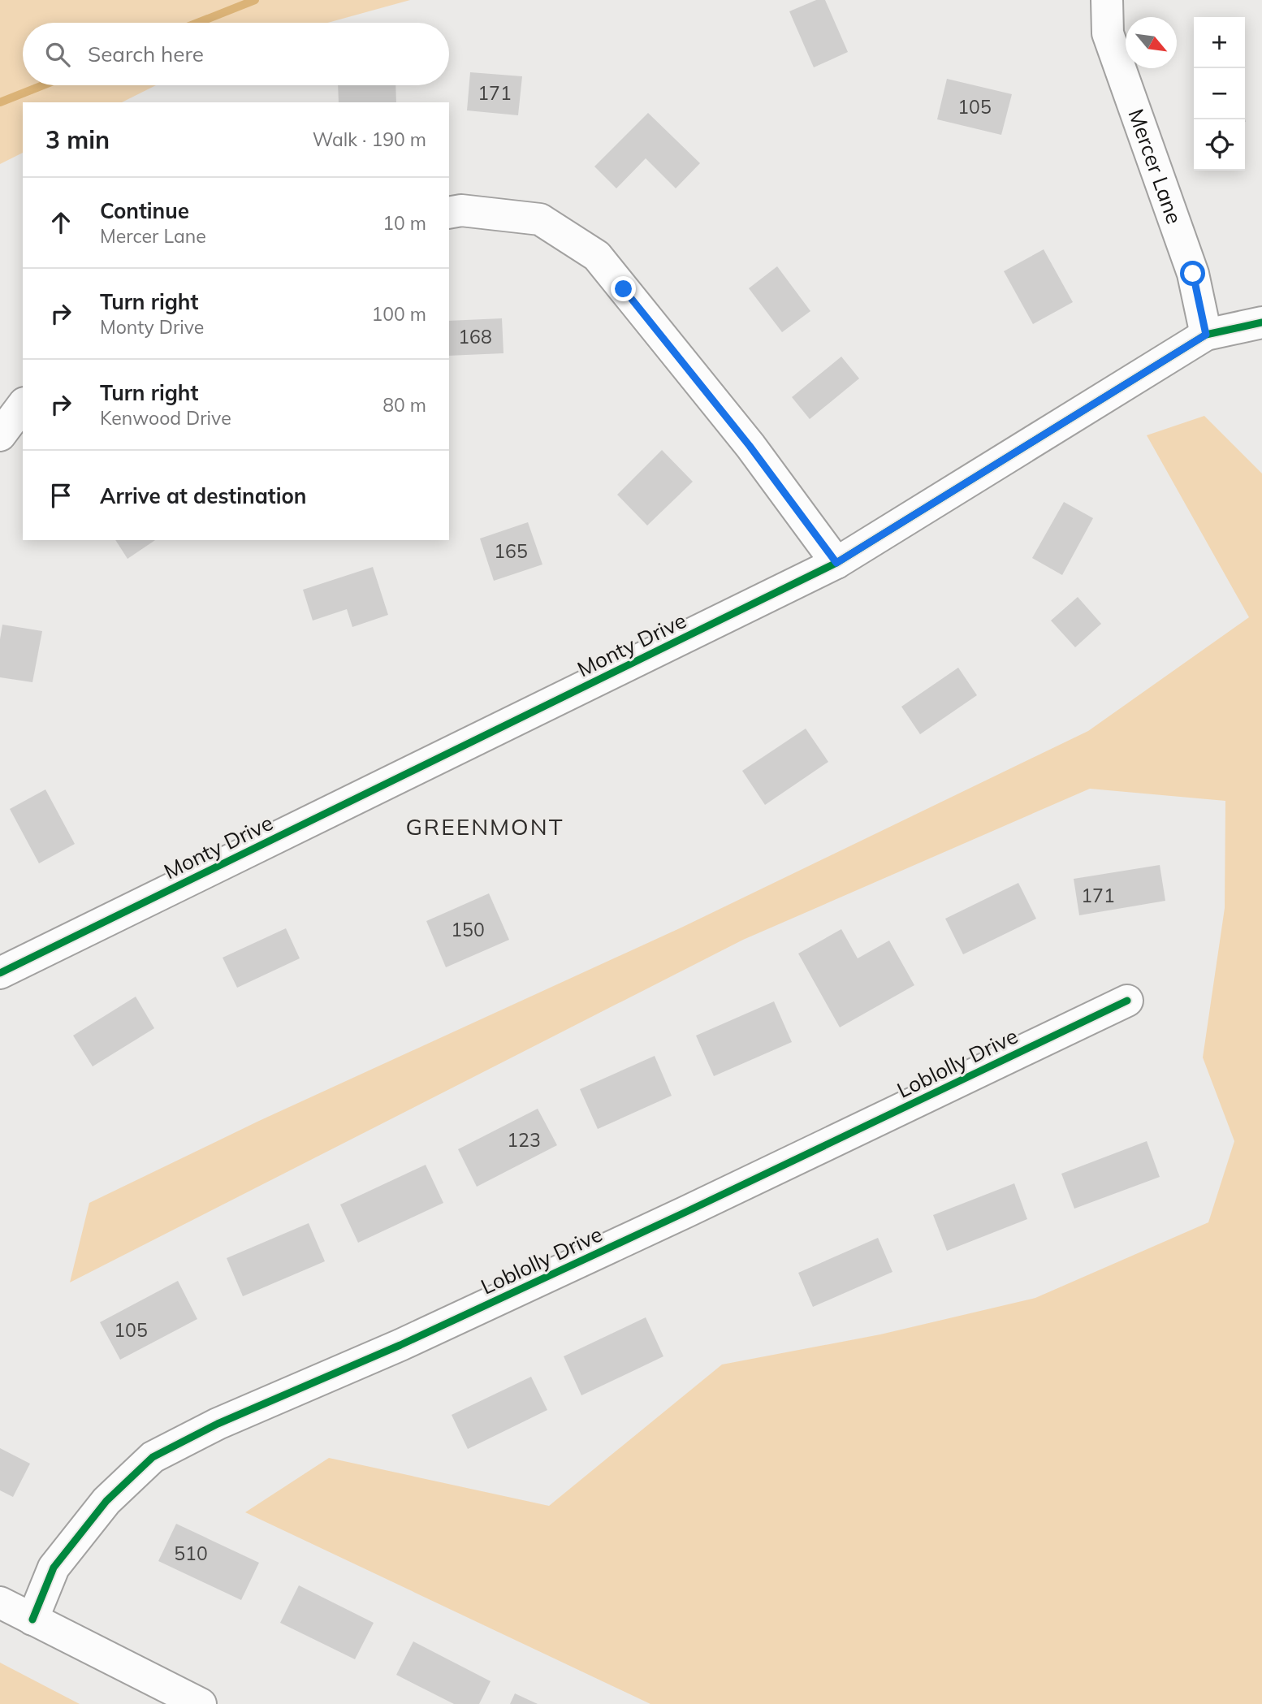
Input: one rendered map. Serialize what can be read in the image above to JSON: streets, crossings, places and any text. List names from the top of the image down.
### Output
{
  "streets": {
    "street": ["Mercer Lane", "Monty Drive", "Loblolly Drive"]
  },
  "crossings": [
    ["Mercer Lane", "Monty Drive"]
  ],
  "districts": ["GREENMONT"],
  "house_numbers": [
    "171",
    "105",
    "168",
    "165",
    "171",
    "150",
    "123",
    "105",
    "510"
  ],
  "north": "bottom right",
  "page": {
    "map_buttons": ["+", "−"],
    "search": "Search here",
    "heading": ["3 min", "Walk · 190 m"],
    "list": [
      ["Continue", "Mercer Lane", "10 m"],
      ["Turn right", "Monty Drive", "100 m"],
      ["Turn right", "Kenwood Drive", "80 m"],
      "Arrive at destination"
    ]
  }
}
